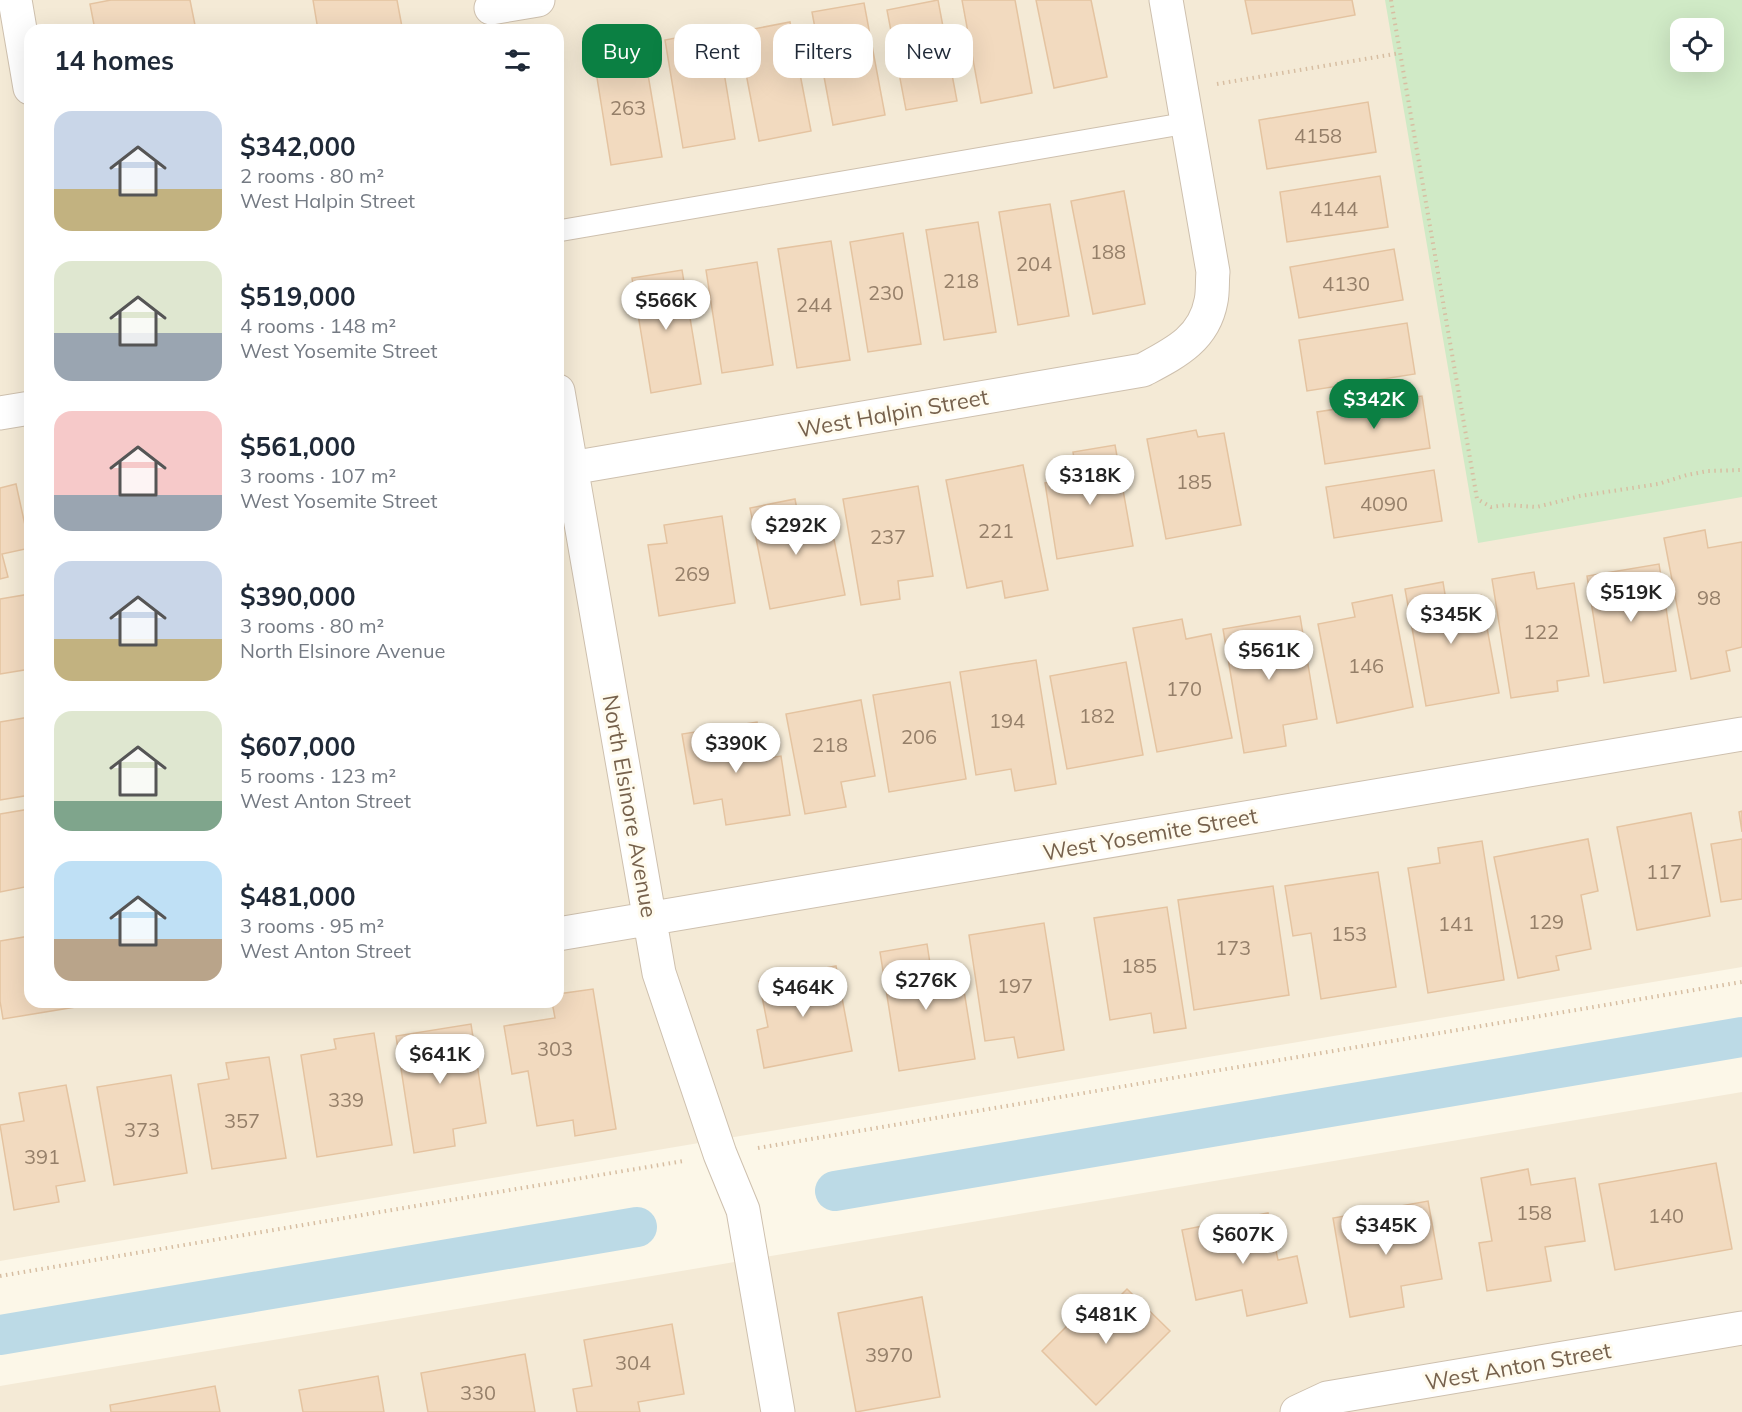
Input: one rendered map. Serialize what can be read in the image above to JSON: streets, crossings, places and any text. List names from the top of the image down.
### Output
{
  "streets": {
    "street": [
      "West Halpin Street",
      "North Elsinore Avenue",
      "West Yosemite Street",
      "West Anton Street"
    ]
  },
  "crossings": [
    ["West Halpin Street", "North Elsinore Avenue"],
    ["North Elsinore Avenue", "West Yosemite Street"]
  ],
  "house_numbers": [
    "263",
    "4158",
    "4144",
    "188",
    "204",
    "218",
    "4130",
    "230",
    "244",
    "185",
    "4090",
    "221",
    "237",
    "269",
    "98",
    "122",
    "146",
    "170",
    "182",
    "194",
    "206",
    "218",
    "117",
    "129",
    "141",
    "153",
    "173",
    "185",
    "197",
    "303",
    "339",
    "357",
    "373",
    "391",
    "158",
    "140",
    "3970",
    "304",
    "330"
  ],
  "page": {
    "chip": [
      "Buy",
      "Rent",
      "Filters",
      "New"
    ],
    "heading": "14 homes",
    "list": [
      {
        "name": "$342,000",
        "note": "2 rooms · 80 m² · West Halpin Street"
      },
      {
        "name": "$519,000",
        "note": "4 rooms · 148 m² · West Yosemite Street"
      },
      {
        "name": "$561,000",
        "note": "3 rooms · 107 m² · West Yosemite Street"
      },
      {
        "name": "$390,000",
        "note": "3 rooms · 80 m² · North Elsinore Avenue"
      },
      {
        "name": "$607,000",
        "note": "5 rooms · 123 m² · West Anton Street"
      },
      {
        "name": "$481,000",
        "note": "3 rooms · 95 m² · West Anton Street"
      }
    ],
    "price": [
      "$566K",
      "$342K",
      "$318K",
      "$292K",
      "$519K",
      "$345K",
      "$561K",
      "$390K",
      "$276K",
      "$464K",
      "$641K",
      "$345K",
      "$607K",
      "$481K"
    ]
  }
}
